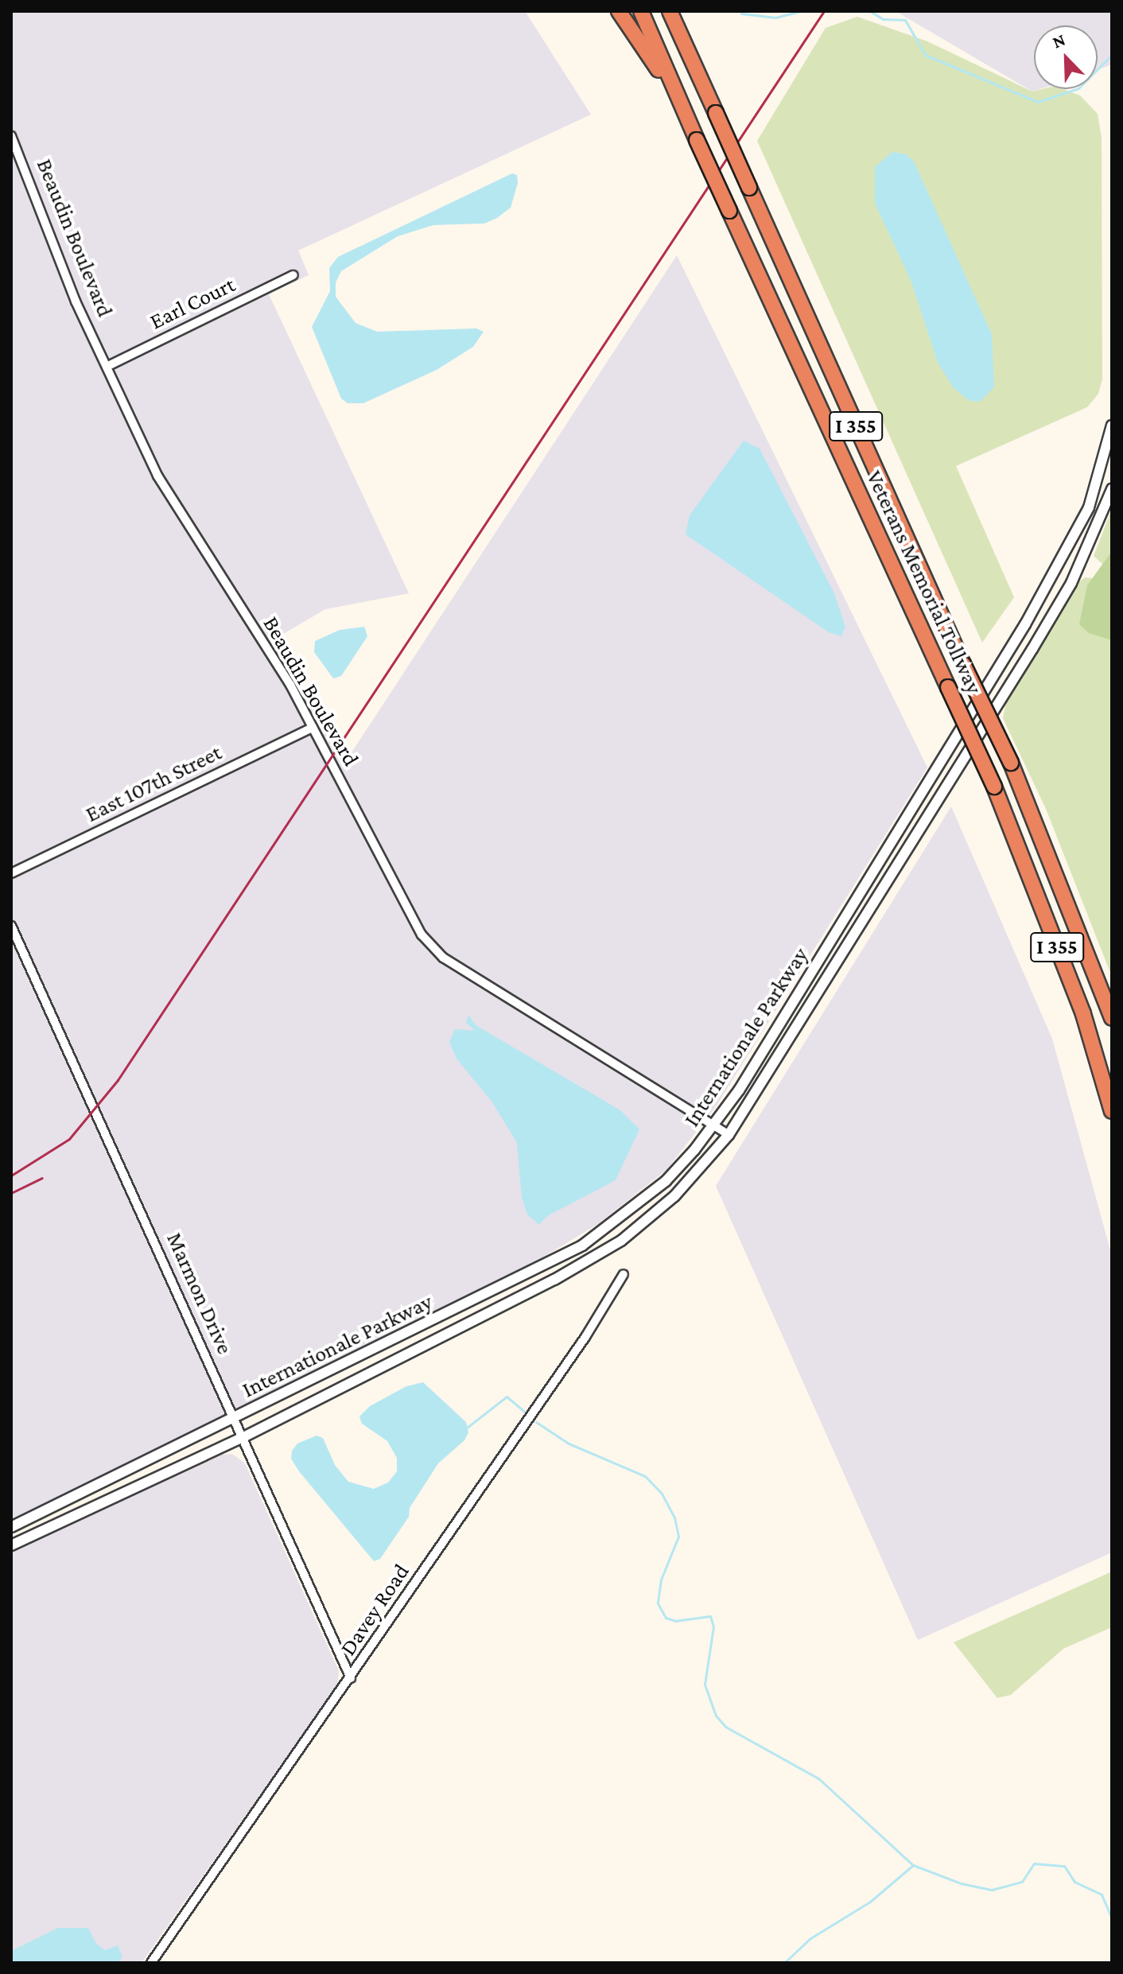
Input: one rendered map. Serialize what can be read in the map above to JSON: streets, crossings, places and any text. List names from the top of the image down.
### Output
{
  "streets": {
    "highway": ["I 355", "Veterans Memorial Tollway"],
    "street": [
      "Beaudin Boulevard",
      "Earl Court",
      "East 107th Street",
      "Internationale Parkway",
      "Marmon Drive",
      "Davey Road"
    ]
  },
  "crossings": [
    ["Beaudin Boulevard", "Earl Court"],
    ["Beaudin Boulevard", "East 107th Street"],
    ["Beaudin Boulevard", "Internationale Parkway"],
    ["Internationale Parkway", "Marmon Drive"],
    ["Marmon Drive", "Davey Road"]
  ],
  "north": "top left"
}
